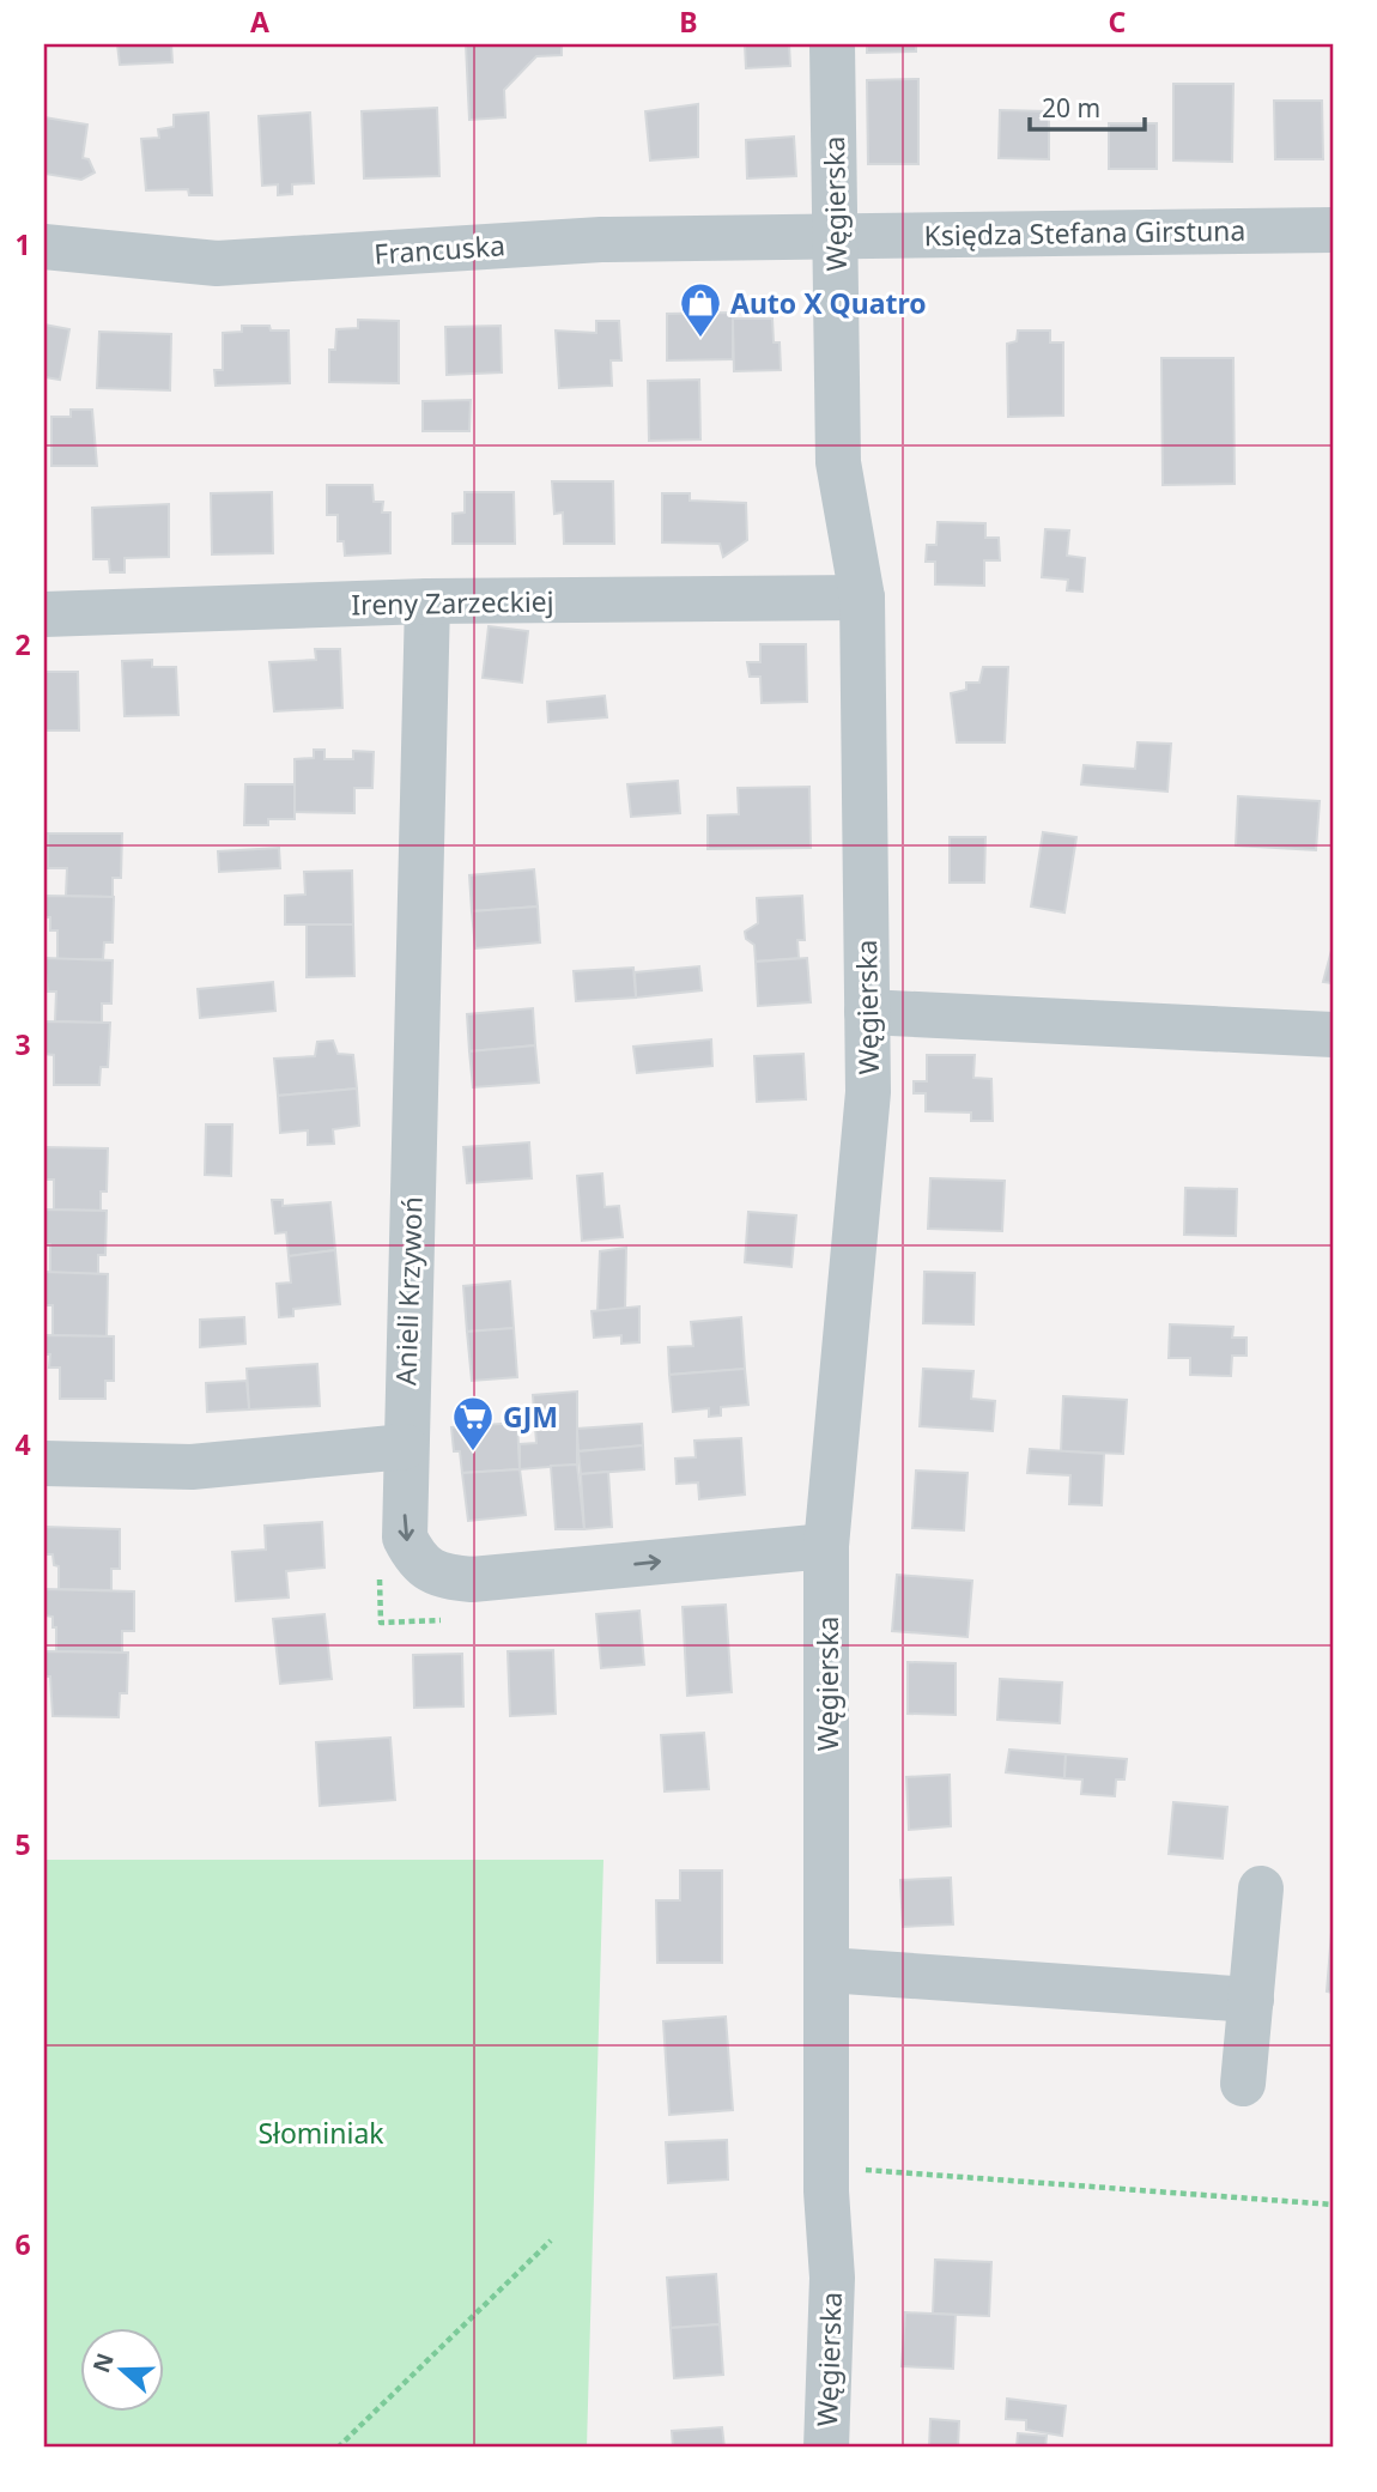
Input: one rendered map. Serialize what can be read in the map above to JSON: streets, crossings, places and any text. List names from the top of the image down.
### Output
{
  "streets": {
    "street": [
      "Węgierska",
      "Księdza Stefana Girstuna",
      "Francuska",
      "Ireny Zarzeckiej",
      "Anieli Krzywoń"
    ]
  },
  "crossings": [
    ["Węgierska", "Księdza Stefana Girstuna"],
    ["Węgierska", "Francuska"],
    ["Węgierska", "Ireny Zarzeckiej"],
    ["Węgierska", "Anieli Krzywoń"],
    ["Księdza Stefana Girstuna", "Francuska"],
    ["Ireny Zarzeckiej", "Anieli Krzywoń"]
  ],
  "parks": ["Słominiak"],
  "places": {
    "shop": ["Auto X Quatro"],
    "supermarket": ["GJM"]
  },
  "scale_bar": "20 m",
  "north": "left",
  "grid": {
    "columns": ["A", "B", "C"],
    "rows": [
      "1",
      "2",
      "3",
      "4",
      "5",
      "6"
    ]
  }
}
